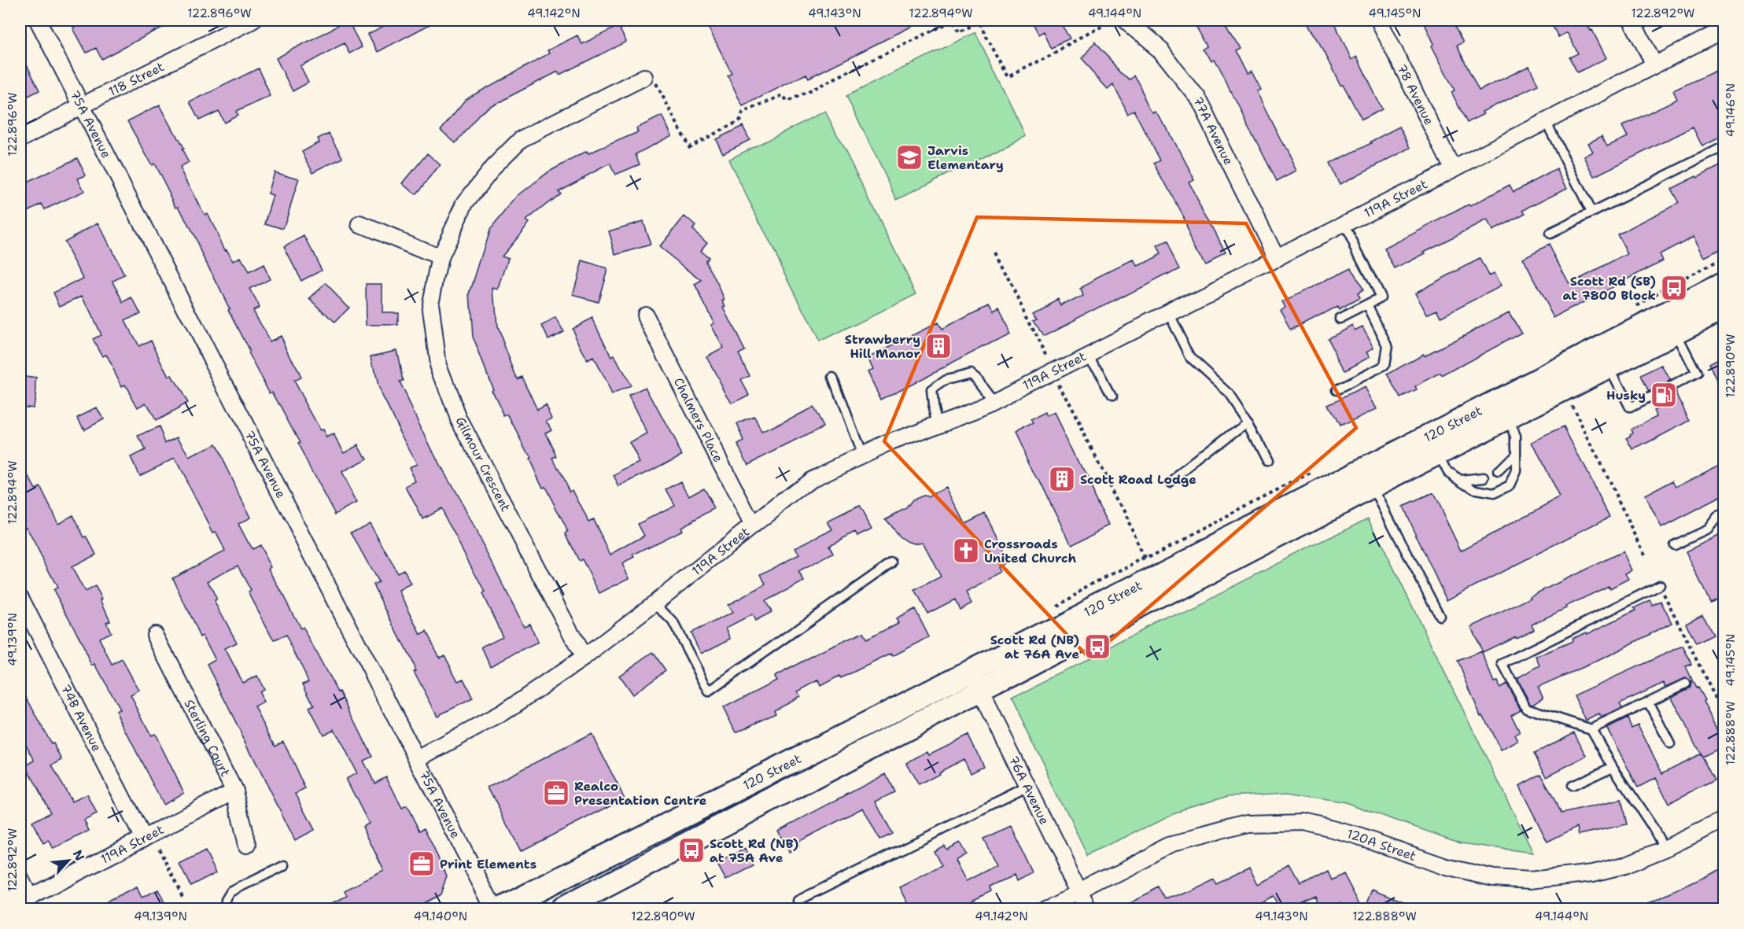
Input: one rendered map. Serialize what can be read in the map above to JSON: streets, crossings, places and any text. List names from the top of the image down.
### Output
{
  "streets": {
    "main road": ["120 Street"],
    "street": [
      "118 Street",
      "78 Avenue",
      "75A Avenue",
      "77A Avenue",
      "119A Street",
      "Chalmers Place",
      "Gilmour Crescent",
      "74B Avenue",
      "Sterling Court",
      "76A Avenue",
      "120A Street"
    ]
  },
  "crossings": [
    ["118 Street", "75A Avenue"],
    ["78 Avenue", "119A Street"],
    ["75A Avenue", "119A Street"],
    ["77A Avenue", "119A Street"],
    ["119A Street", "Chalmers Place"],
    ["119A Street", "Gilmour Crescent"],
    ["119A Street", "74B Avenue"],
    ["119A Street", "Sterling Court"],
    ["120 Street", "76A Avenue"],
    ["76A Avenue", "120A Street"]
  ],
  "places": {
    "school or university": ["Jarvis Elementary"],
    "bus stop": ["Scott Rd (SB) at 7800 Block", "Scott Rd (NB) at 76A Ave", "Scott Rd (NB) at 75A Ave"],
    "building": ["Strawberry Hill Manor", "Scott Road Lodge"],
    "fuel station": ["Husky"],
    "church": ["Crossroads United Church"],
    "office": ["Realco Presentation Centre", "Print Elements"]
  },
  "north": "top right",
  "coordinates": [
    "122.896°W",
    "49.142°N",
    "49.143°N",
    "122.894°W",
    "49.144°N",
    "49.145°N",
    "122.892°W",
    "49.146°N",
    "122.890°W",
    "49.139°N",
    "122.888°W",
    "49.140°N"
  ]
}
